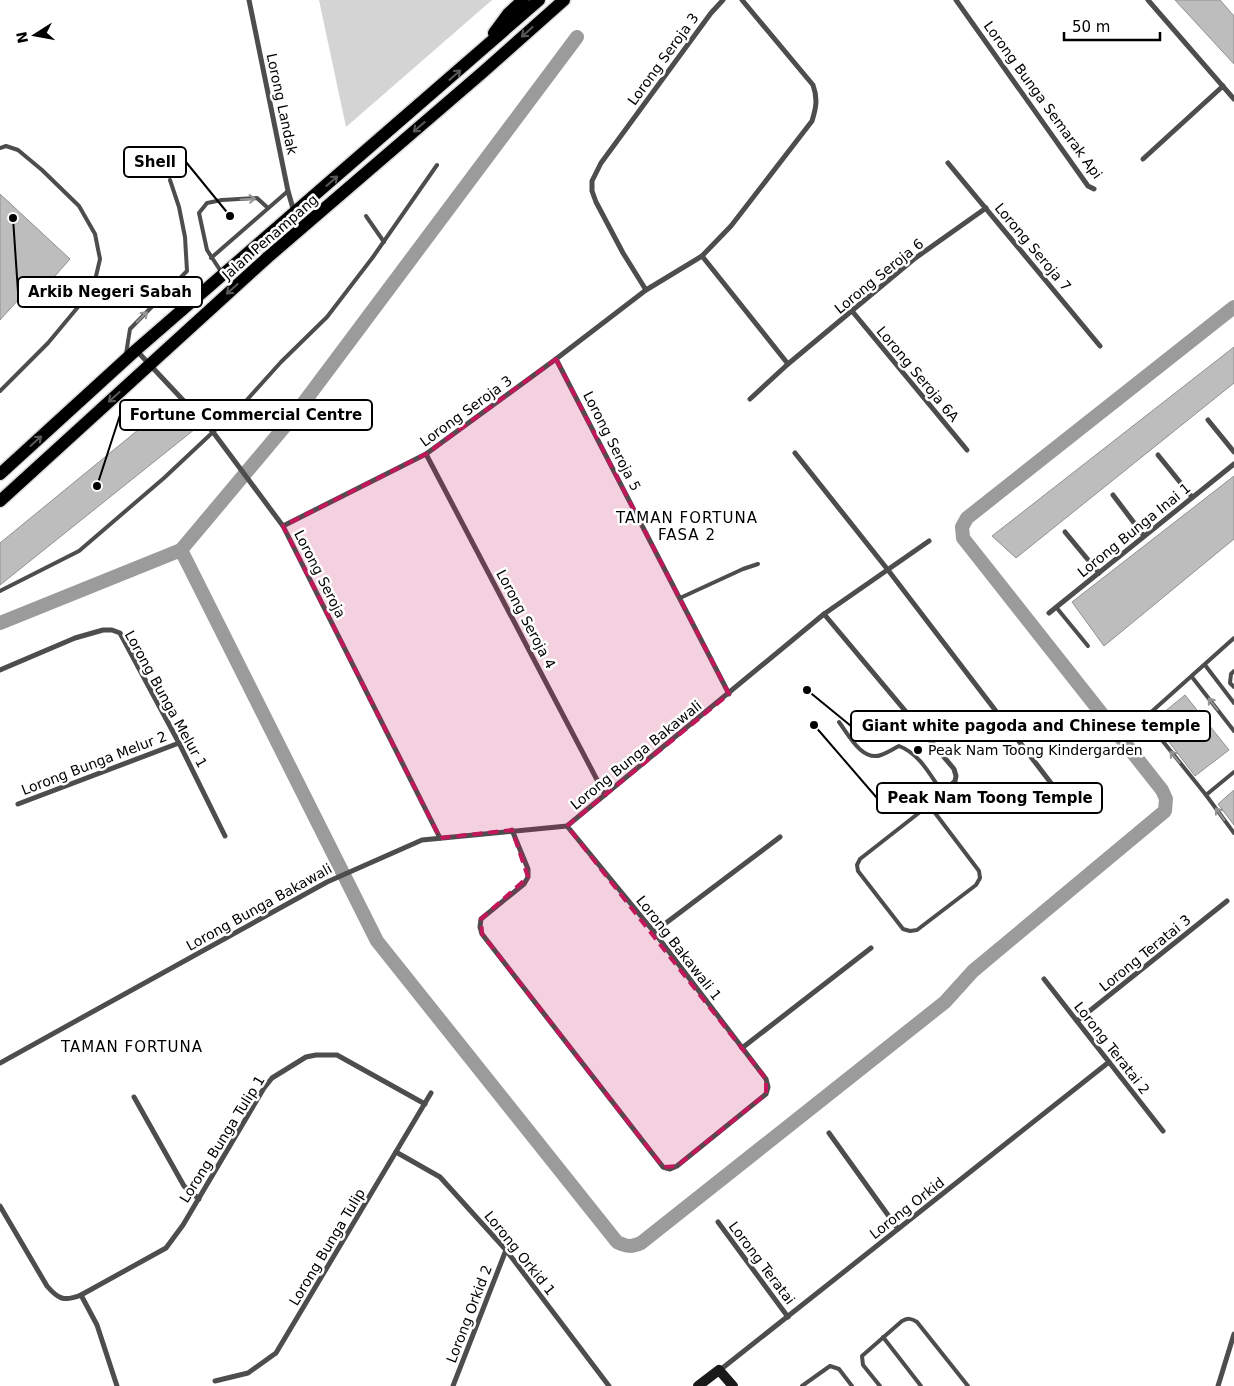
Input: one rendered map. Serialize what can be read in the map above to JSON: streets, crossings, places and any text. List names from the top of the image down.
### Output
{
  "streets": {
    "main road": ["Jalan Penampang"],
    "street": [
      "Lorong Seroja 3",
      "Lorong Bunga Semarak Api",
      "Lorong Landak",
      "Lorong Seroja 7",
      "Lorong Seroja 6",
      "Lorong Seroja 6A",
      "Lorong Seroja 5",
      "Lorong Bunga Inai 1",
      "Lorong Seroja",
      "Lorong Seroja 4",
      "Lorong Bunga Melur 1",
      "Lorong Bunga Bakawali",
      "Lorong Bunga Melur 2",
      "Lorong Bakawali 1",
      "Lorong Teratai 3",
      "Lorong Teratai 2",
      "Lorong Bunga Tulip 1",
      "Lorong Orkid",
      "Lorong Bunga Tulip",
      "Lorong Orkid 1",
      "Lorong Teratai",
      "Lorong Orkid 2"
    ]
  },
  "crossings": [
    ["Lorong Seroja 3", "Lorong Seroja 5"],
    ["Lorong Seroja 3", "Lorong Seroja"],
    ["Lorong Seroja 3", "Lorong Seroja 4"],
    ["Lorong Landak", "Jalan Penampang"],
    ["Jalan Penampang", "Lorong Seroja"],
    ["Lorong Seroja 7", "Lorong Seroja 6"],
    ["Lorong Seroja 6", "Lorong Seroja 6A"],
    ["Lorong Seroja 5", "Lorong Bunga Bakawali"],
    ["Lorong Seroja", "Lorong Bunga Bakawali"],
    ["Lorong Seroja 4", "Lorong Bunga Bakawali"],
    ["Lorong Bunga Melur 1", "Lorong Bunga Melur 2"],
    ["Lorong Bunga Bakawali", "Lorong Bakawali 1"],
    ["Lorong Teratai 3", "Lorong Teratai 2"],
    ["Lorong Teratai 2", "Lorong Orkid"],
    ["Lorong Bunga Tulip 1", "Lorong Bunga Tulip"],
    ["Lorong Orkid", "Lorong Teratai"],
    ["Lorong Bunga Tulip", "Lorong Orkid 1"],
    ["Lorong Orkid 1", "Lorong Orkid 2"]
  ],
  "districts": ["TAMAN FORTUNA FASA 2", "TAMAN FORTUNA"],
  "places": [
    "Shell",
    "Arkib Negeri Sabah",
    "Fortune Commercial Centre",
    "Giant white pagoda and Chinese temple",
    "Peak Nam Toong Temple",
    "Peak Nam Toong Kindergarden"
  ],
  "scale_bar": "50 m",
  "north": "left"
}
